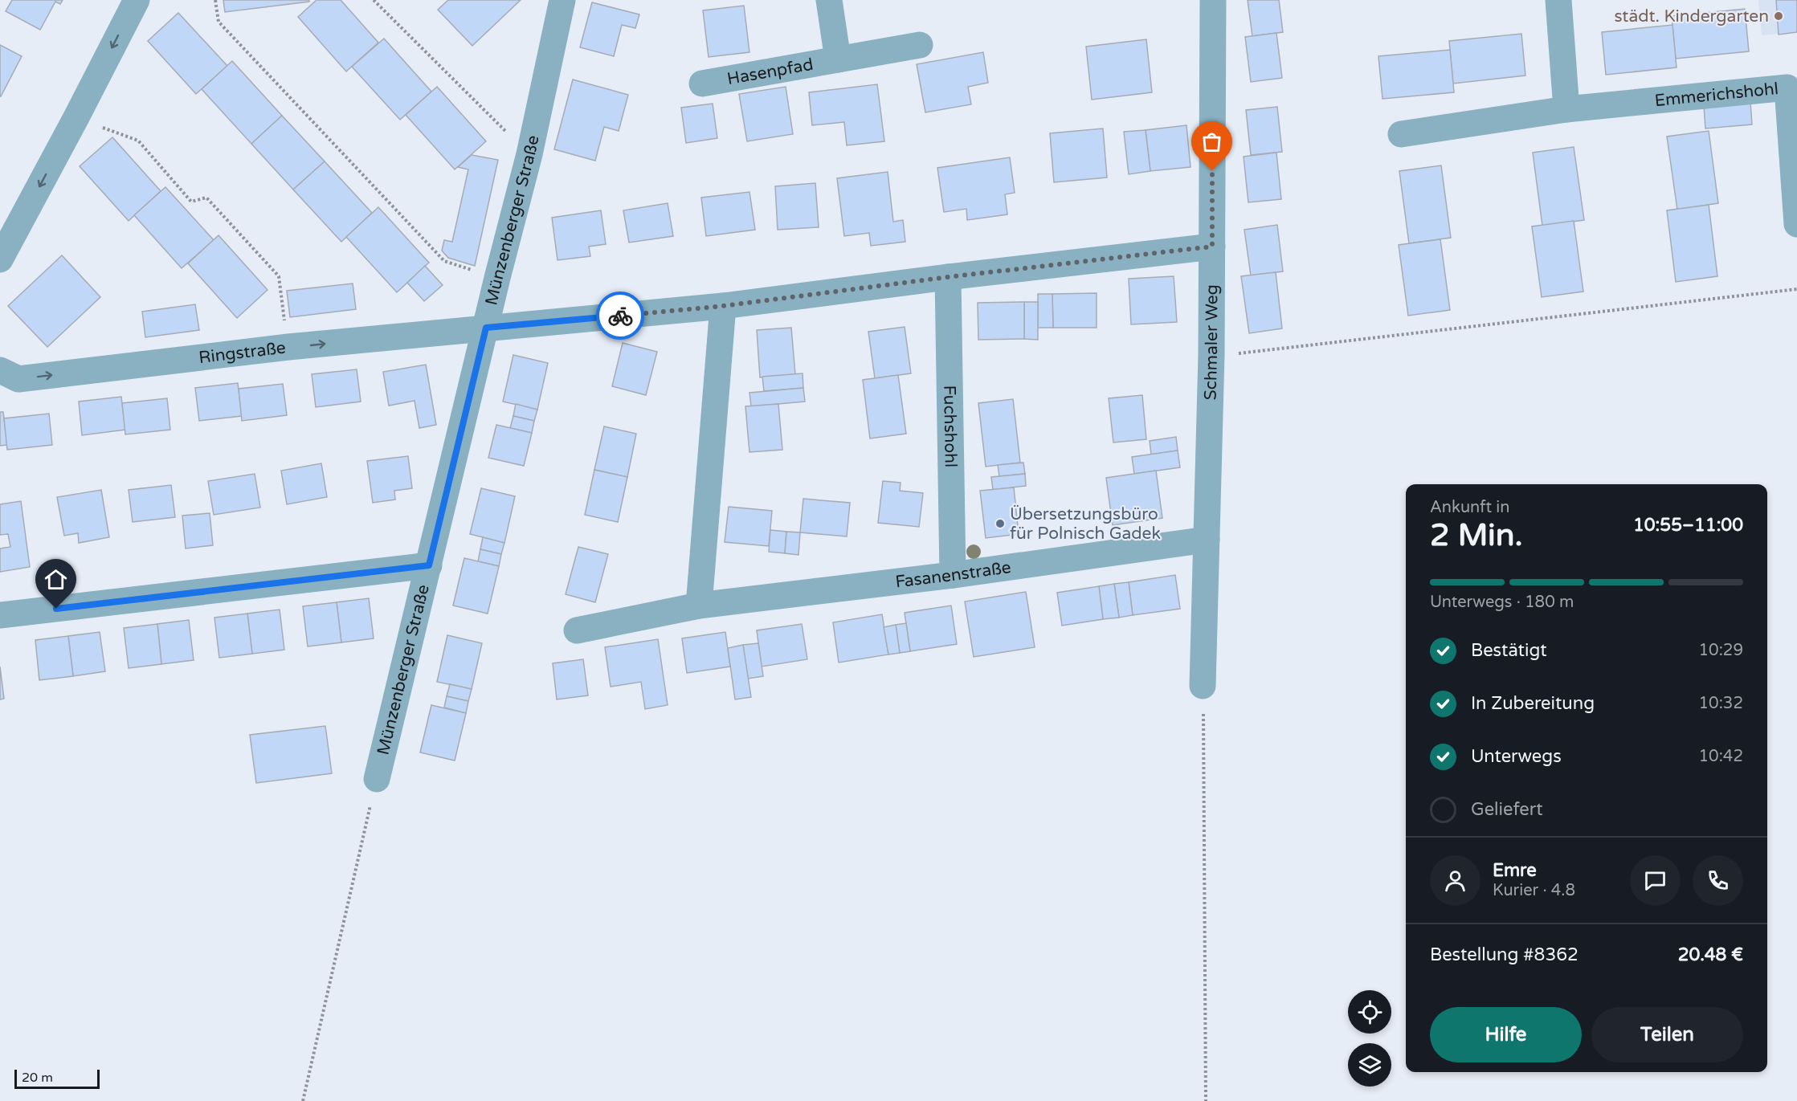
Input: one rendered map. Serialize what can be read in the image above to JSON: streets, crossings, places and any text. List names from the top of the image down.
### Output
{
  "streets": {
    "street": [
      "Hasenpfad",
      "Emmerichshohl",
      "Münzenberger Straße",
      "Schmaler Weg",
      "Ringstraße",
      "Fuchshohl",
      "Fasanenstraße"
    ]
  },
  "crossings": [
    ["Münzenberger Straße", "Ringstraße"],
    ["Schmaler Weg", "Ringstraße"],
    ["Schmaler Weg", "Fasanenstraße"],
    ["Ringstraße", "Fuchshohl"],
    ["Fuchshohl", "Fasanenstraße"]
  ],
  "places": ["städt. Kindergarten", "Übersetzungsbüro für Polnisch Gadek"],
  "scale_bar": "20 m",
  "page": {
    "heading": ["2 Min.", "Ankunft in", "10:55–11:00"],
    "panel": [
      "Emre",
      "Kurier · 4.8",
      "Bestellung #8362",
      "20.48 €"
    ],
    "bar": "Unterwegs · 180 m",
    "list": [
      ["Bestätigt", "10:29"],
      ["In Zubereitung", "10:32"],
      ["Unterwegs", "10:42"],
      "Geliefert"
    ],
    "buttons": ["Hilfe", "Teilen"],
    "scale": "20 m"
  }
}
